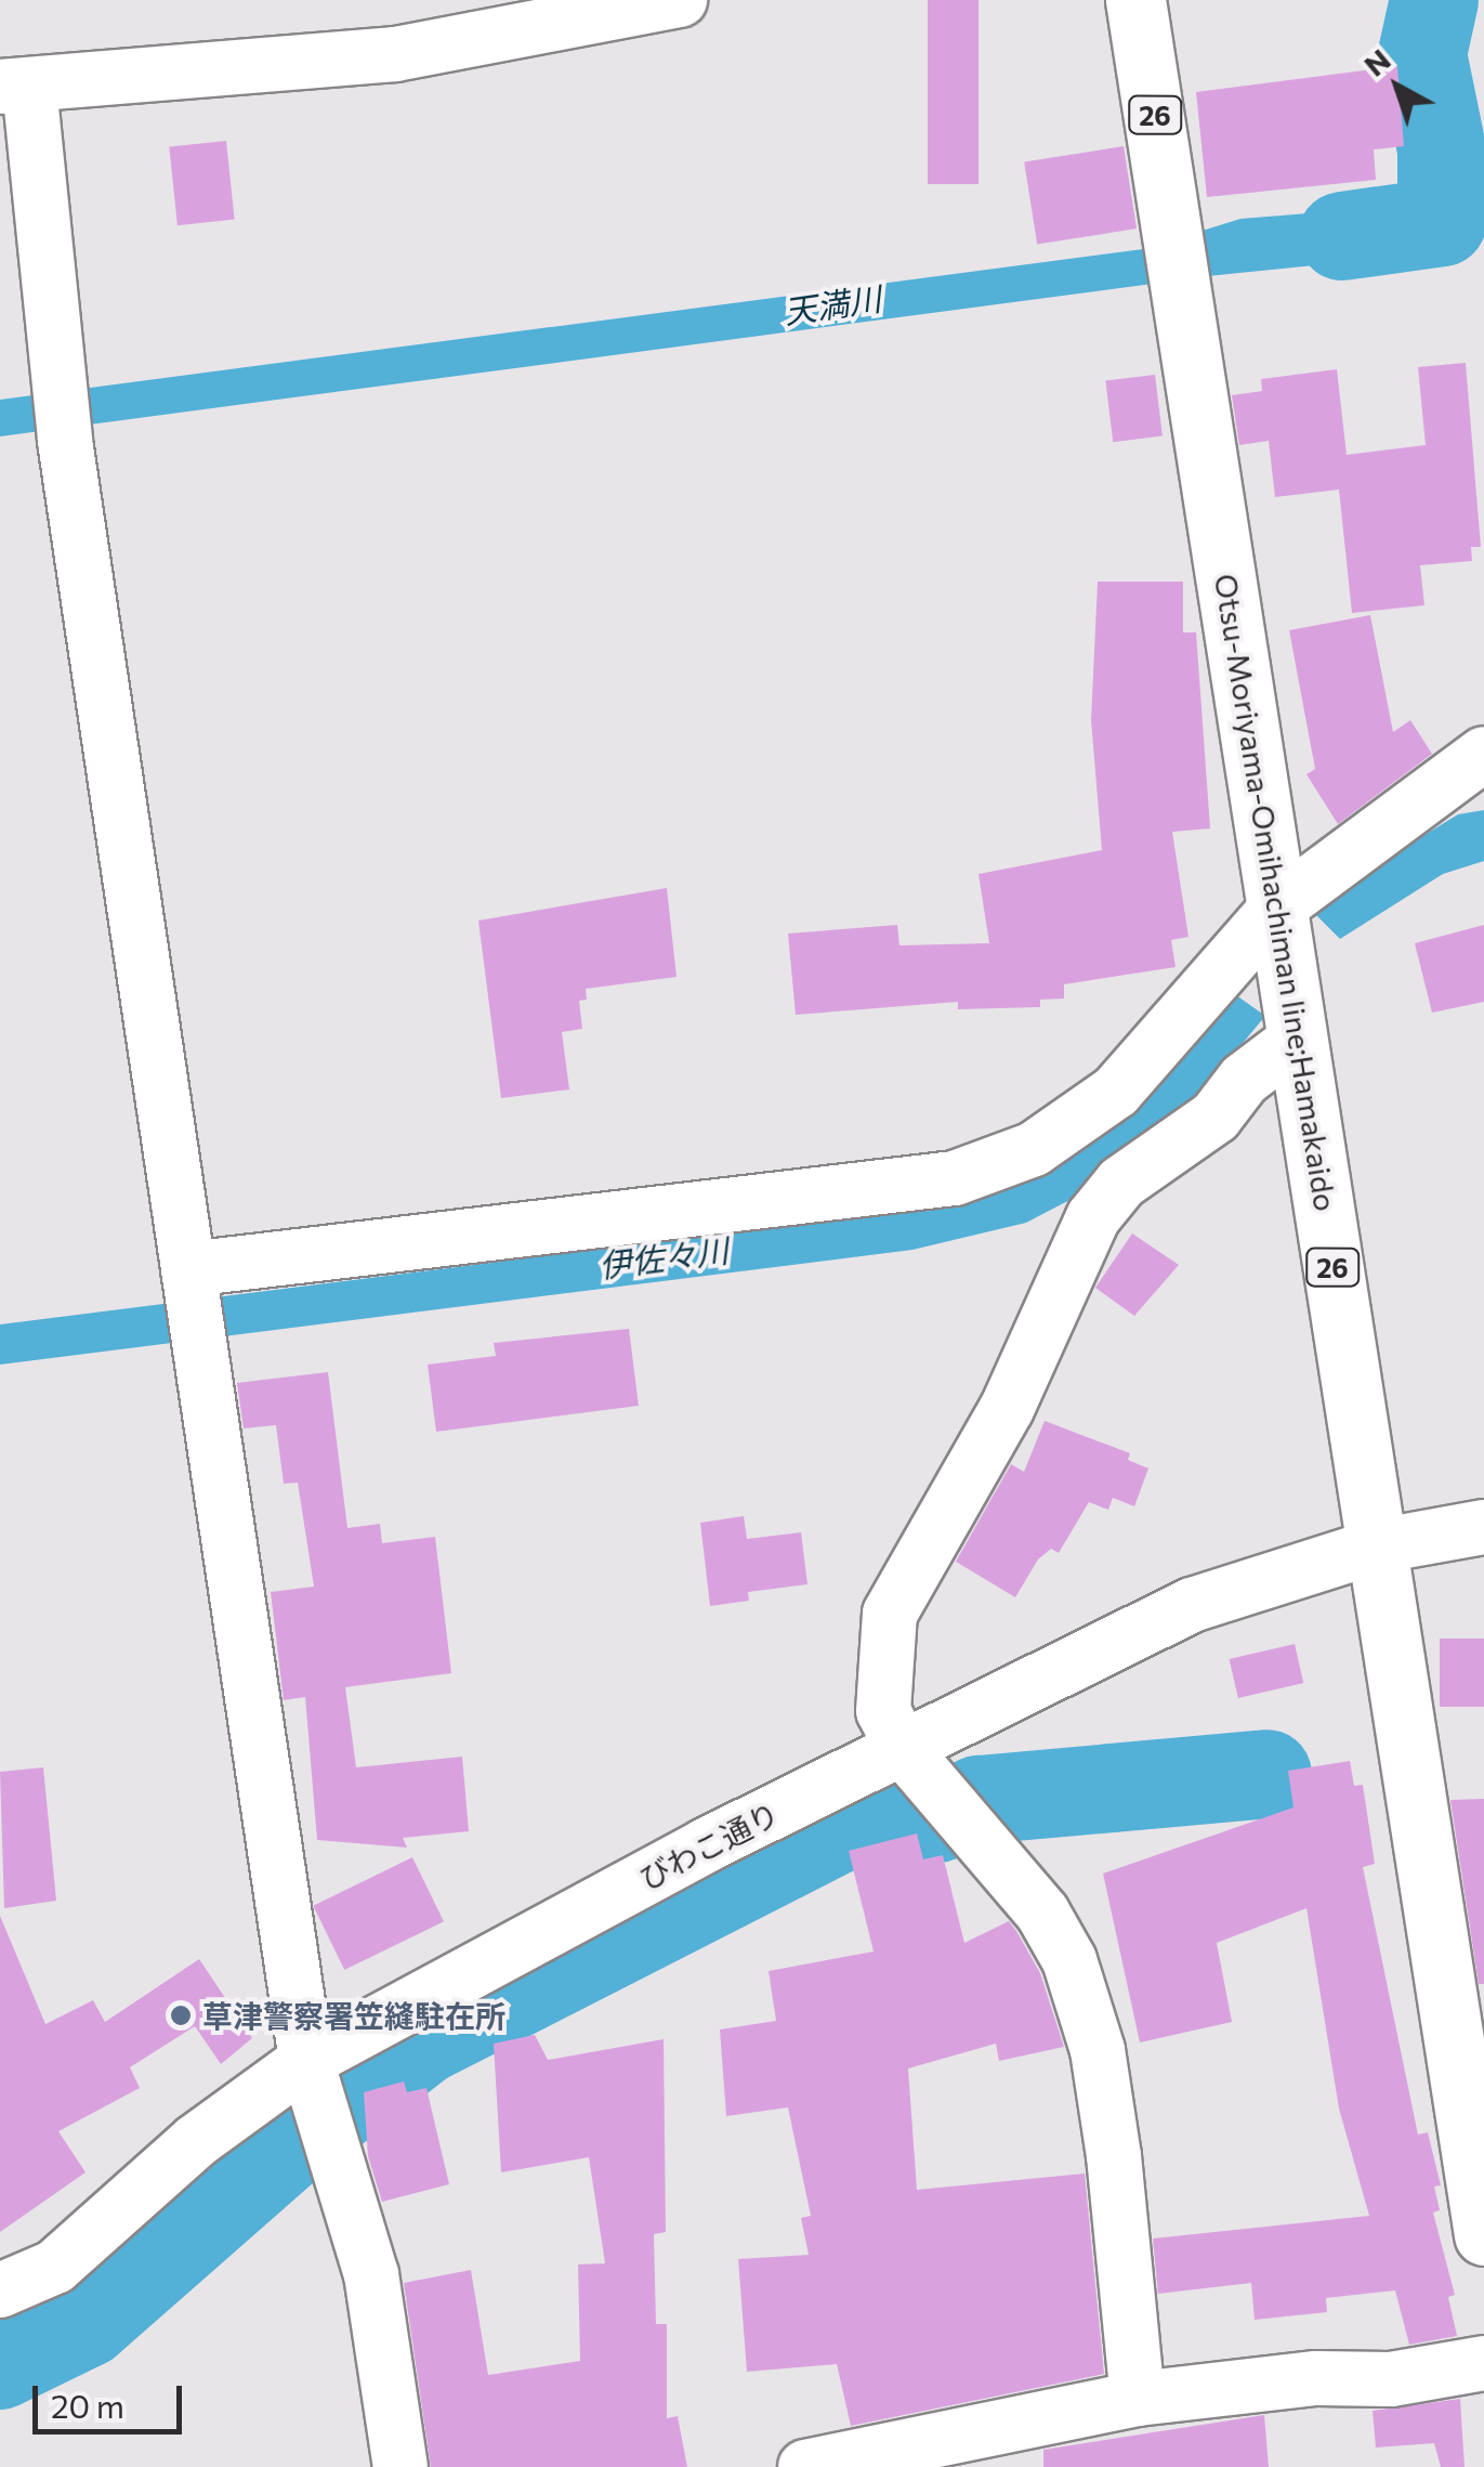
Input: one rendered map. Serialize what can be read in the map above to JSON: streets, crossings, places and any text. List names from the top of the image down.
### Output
{
  "streets": {
    "main road": ["26", "Otsu-Moriyama-Omihachiman line;Hamakaido"],
    "street": ["びわこ通り"]
  },
  "crossings": [
    ["Otsu-Moriyama-Omihachiman line;Hamakaido", "びわこ通り"]
  ],
  "water": ["天満川", "伊佐々川"],
  "places": ["草津警察署笠縫駐在所"],
  "scale_bar": "20 m",
  "north": "top left"
}
